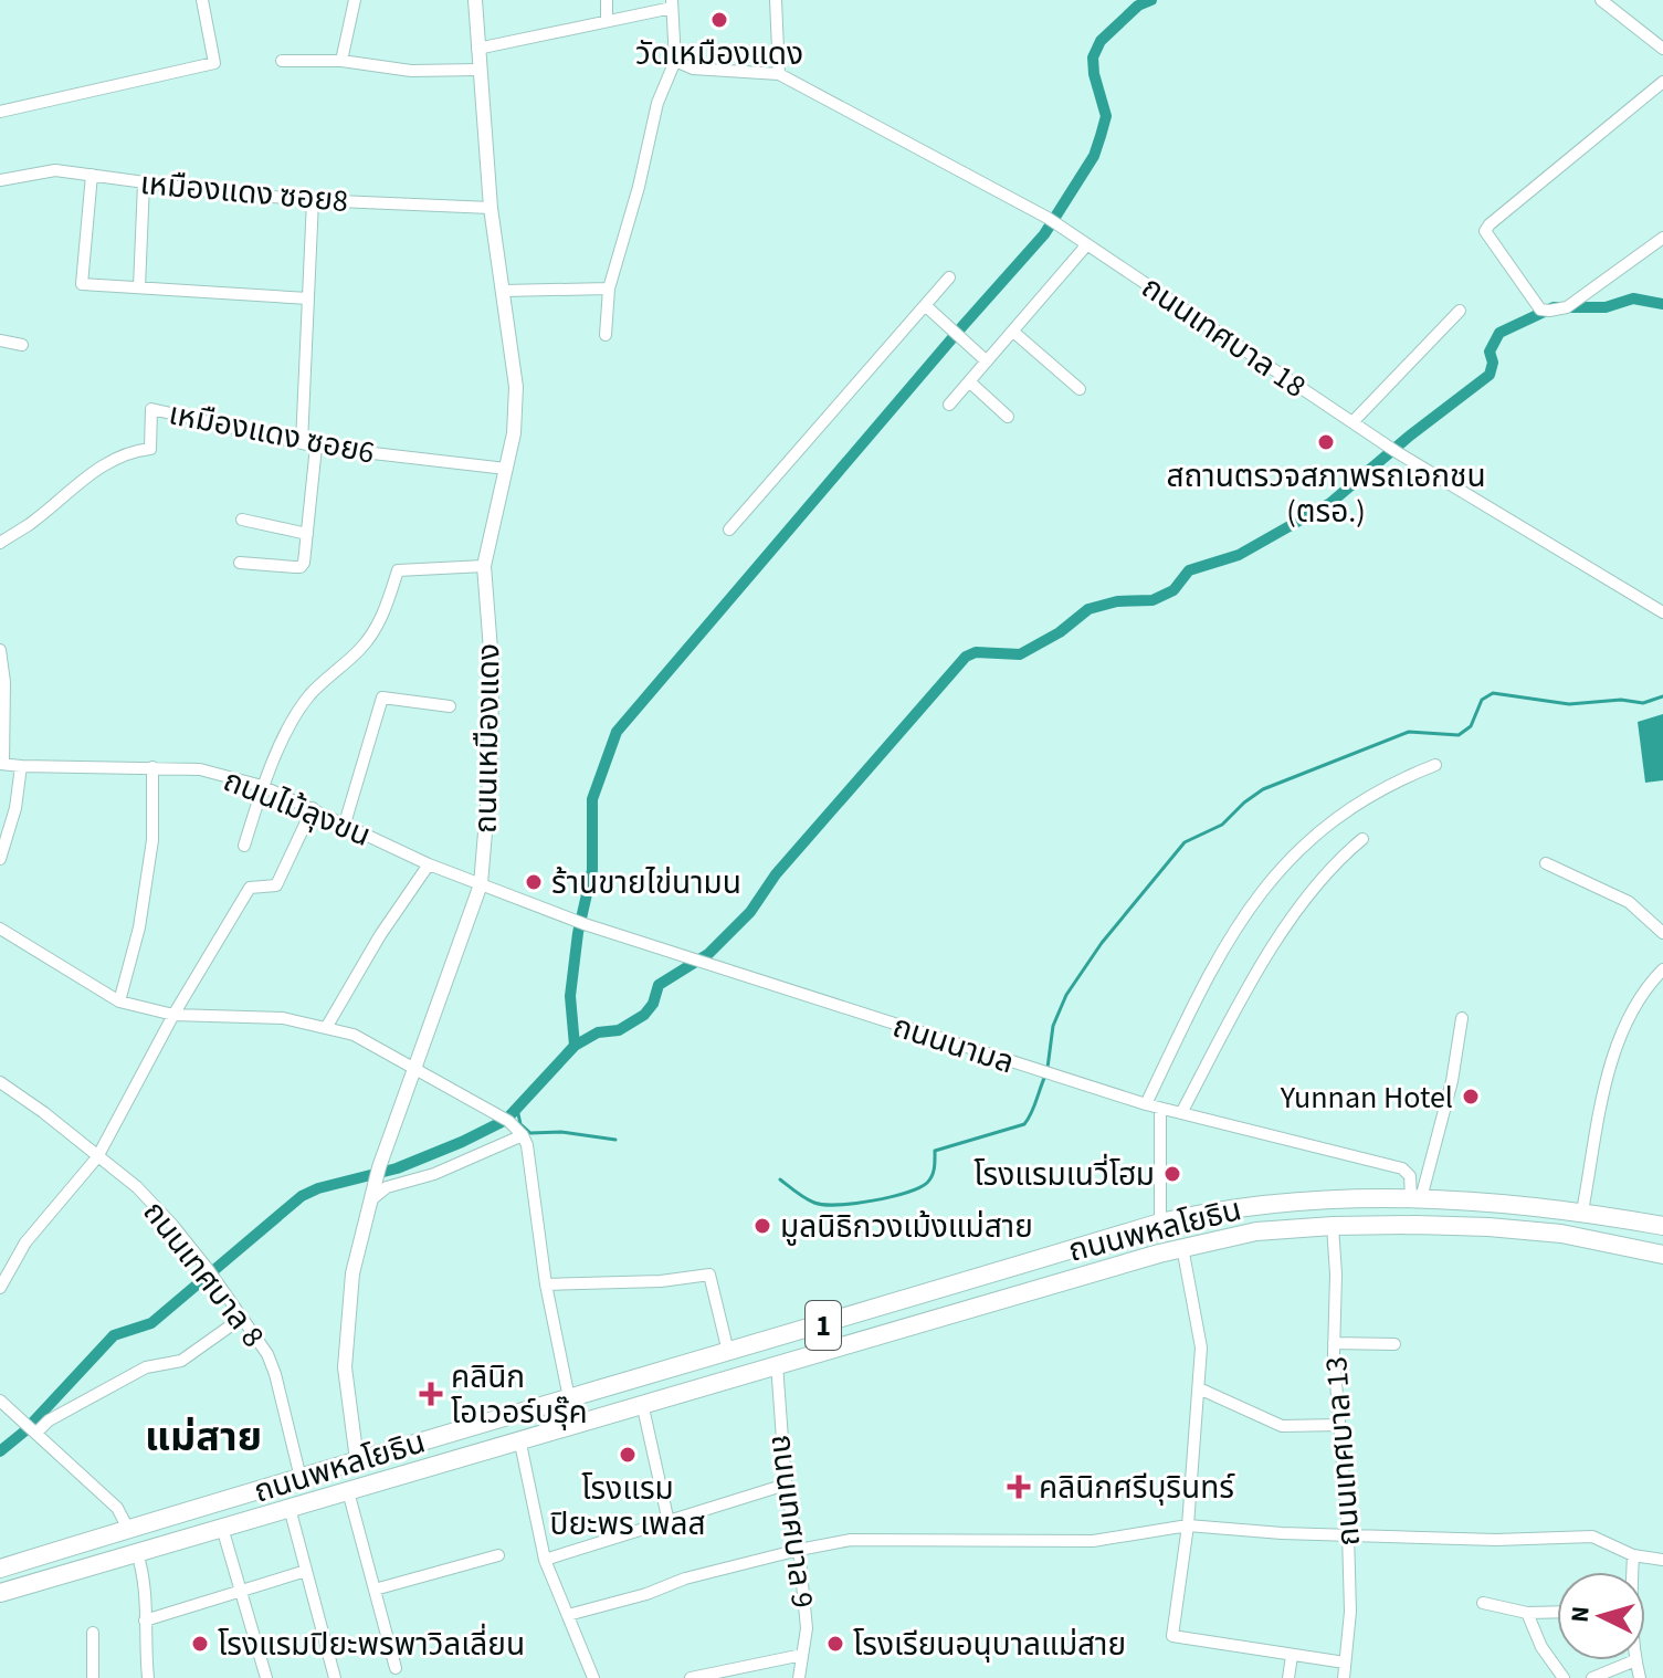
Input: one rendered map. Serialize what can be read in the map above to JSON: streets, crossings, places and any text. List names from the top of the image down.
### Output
{
  "streets": {
    "main road": ["ถนนพหลโยธิน", "1"],
    "street": [
      "เหมืองแดง ซอย8",
      "ถนนเทศบาล 18",
      "เหมืองแดง ซอย6",
      "ถนนเหมืองแดง",
      "ถนนไม้ลุงขน",
      "ถนนนามล",
      "ถนนเทศบาล 8",
      "ถนนเทศบาล 13",
      "ถนนเทศบาล 9"
    ]
  },
  "crossings": [
    ["เหมืองแดง ซอย8", "ถนนเหมืองแดง"],
    ["เหมืองแดง ซอย6", "ถนนเหมืองแดง"],
    ["ถนนเหมืองแดง", "ถนนไม้ลุงขน"],
    ["ถนนเหมืองแดง", "ถนนนามล"],
    ["ถนนเหมืองแดง", "ถนนพหลโยธิน"],
    ["ถนนไม้ลุงขน", "ถนนนามล"],
    ["ถนนนามล", "ถนนพหลโยธิน"],
    ["ถนนพหลโยธิน", "ถนนเทศบาล 8"],
    ["ถนนพหลโยธิน", "ถนนเทศบาล 13"],
    ["ถนนพหลโยธิน", "ถนนเทศบาล 9"]
  ],
  "districts": ["แม่สาย"],
  "places": {
    "other": [
      "วัดเหมืองแดง",
      "สถานตรวจสภาพรถเอกชน (ตรอ.)",
      "ร้านขายไข่นามน",
      "Yunnan Hotel",
      "โรงแรมเนวี่โฮม",
      "มูลนิธิกวงเม้งแม่สาย",
      "โรงแรม ปิยะพร เพลส",
      "โรงแรมปิยะพรพาวิลเลี่ยน",
      "โรงเรียนอนุบาลแม่สาย"
    ],
    "health": ["คลินิก โอเวอร์บรุ๊ค", "คลินิกศรีบุรินทร์"]
  },
  "north": "left"
}
